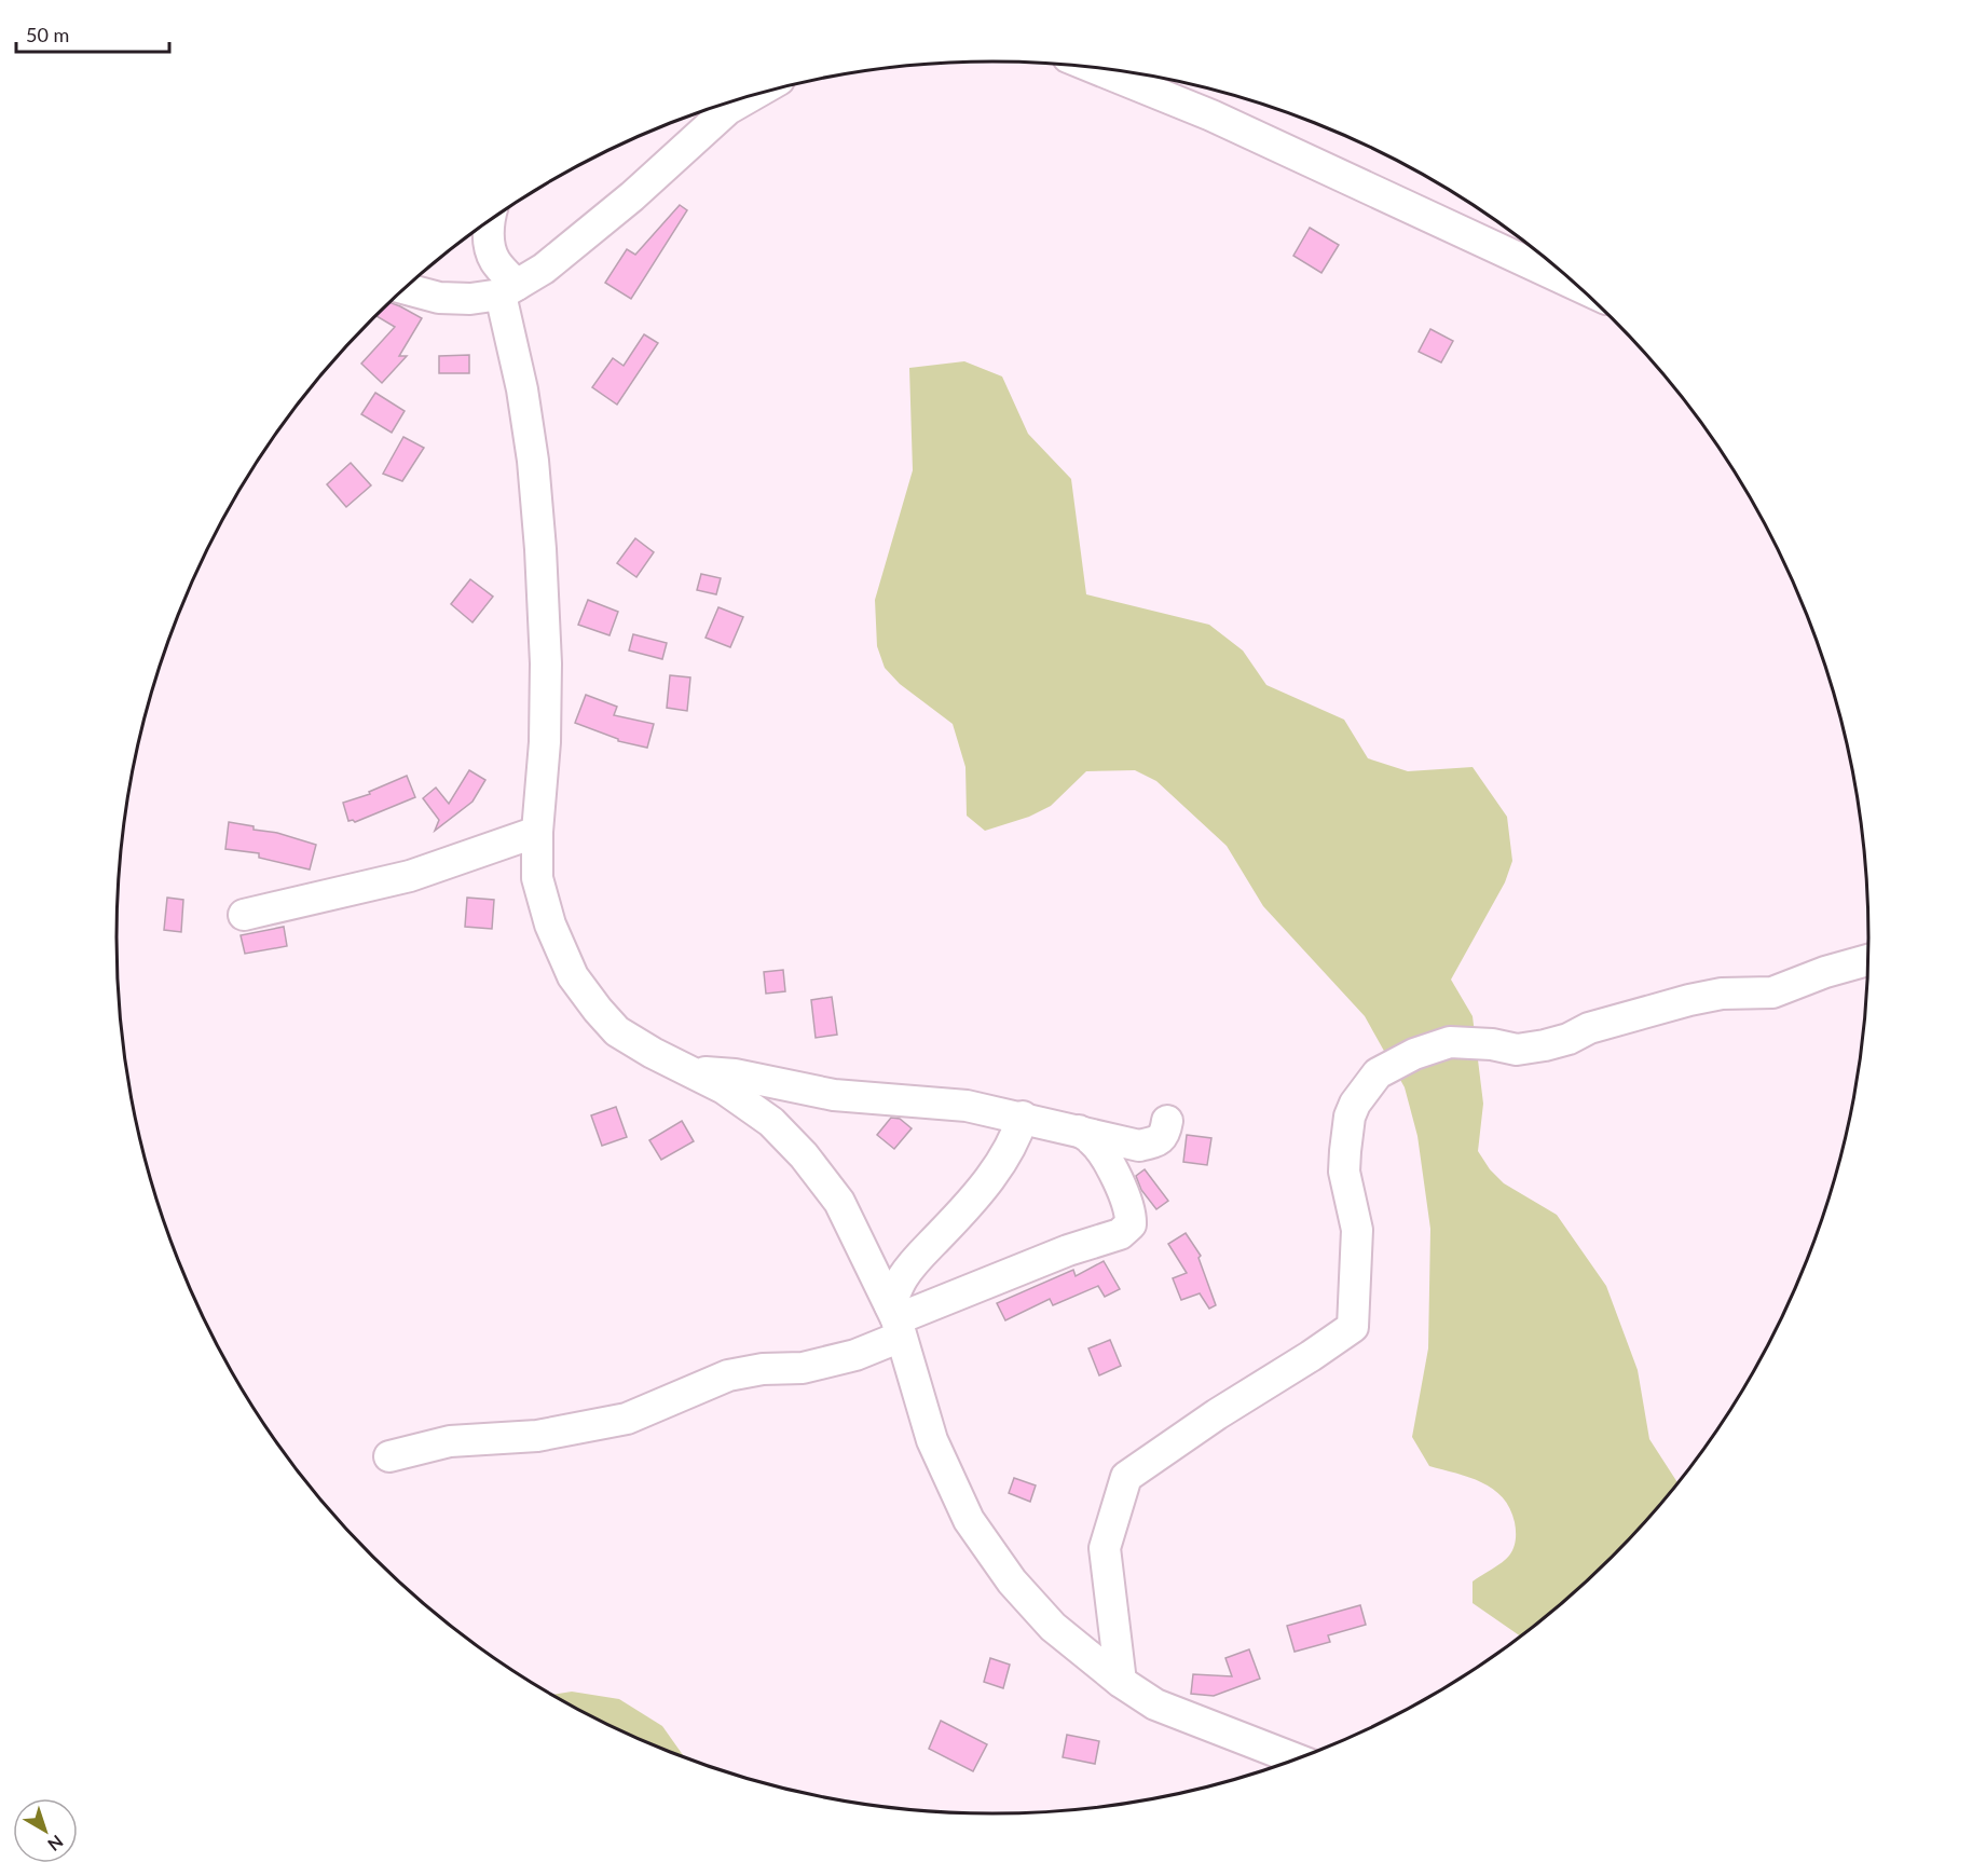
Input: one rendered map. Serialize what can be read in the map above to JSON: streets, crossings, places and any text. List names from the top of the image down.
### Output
{
  "scale_bar": "50 m",
  "north": "bottom right"
}
